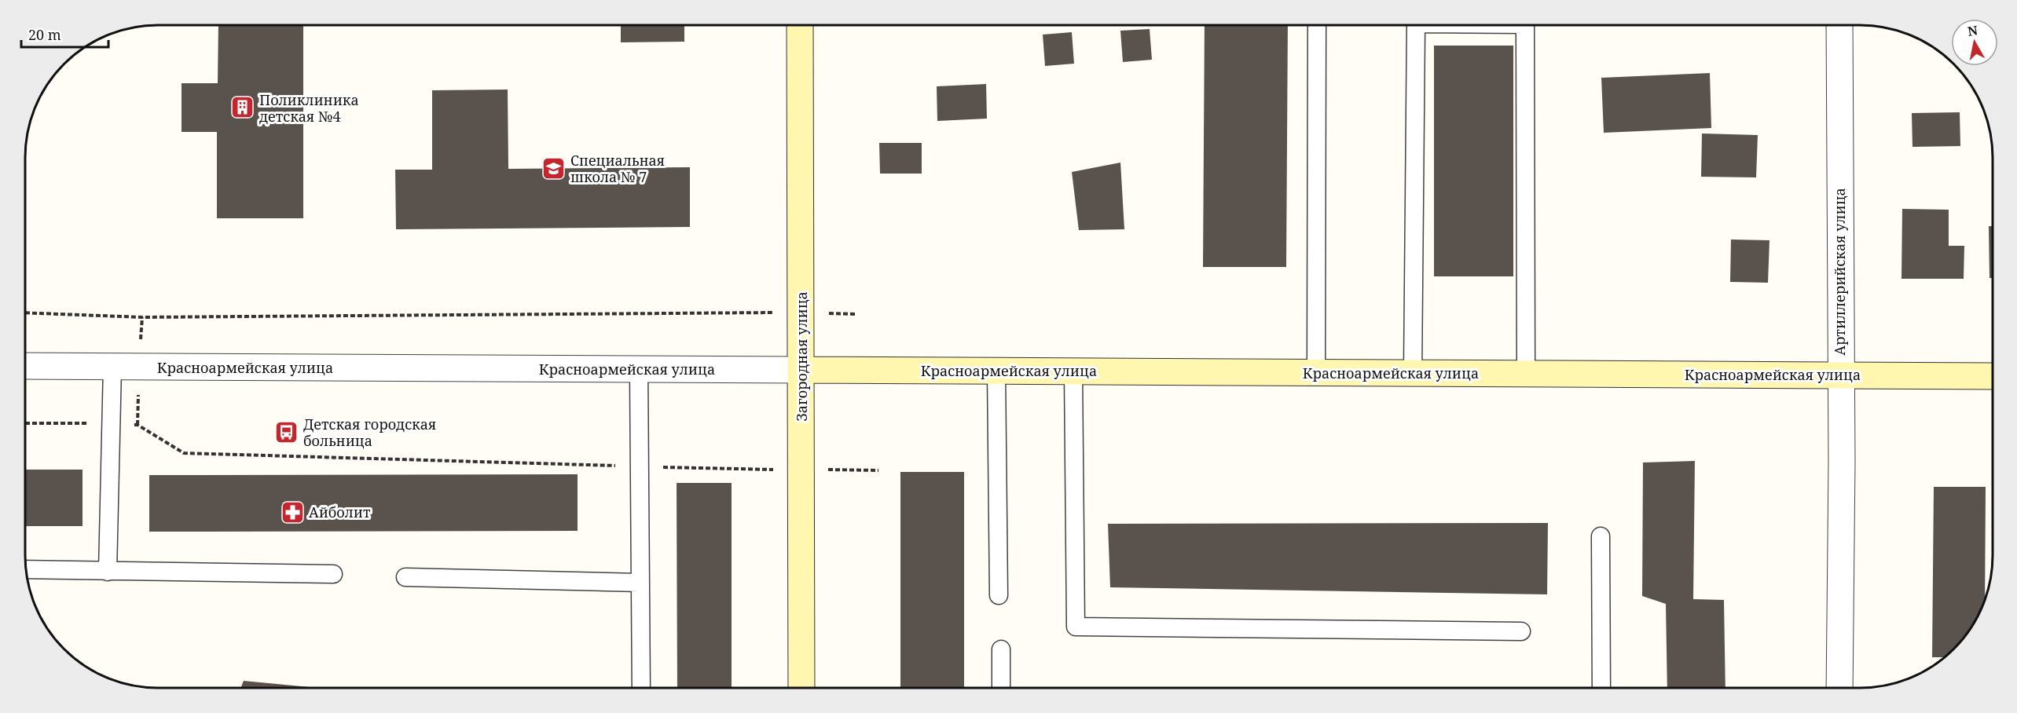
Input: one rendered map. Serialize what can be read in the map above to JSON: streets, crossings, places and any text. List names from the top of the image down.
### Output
{
  "streets": {
    "main road": ["Загородная улица", "Красноармейская улица"],
    "street": ["Артиллерийская улица"]
  },
  "crossings": [
    ["Артиллерийская улица", "Красноармейская улица"],
    ["Загородная улица", "Красноармейская улица"]
  ],
  "places": {
    "building": ["Поликлиника детская №4"],
    "school or university": ["Специальная школа № 7"],
    "bus stop": ["Детская городская больница"],
    "pharmacy": ["Айболит"]
  },
  "scale_bar": "20 m",
  "north": "top"
}
